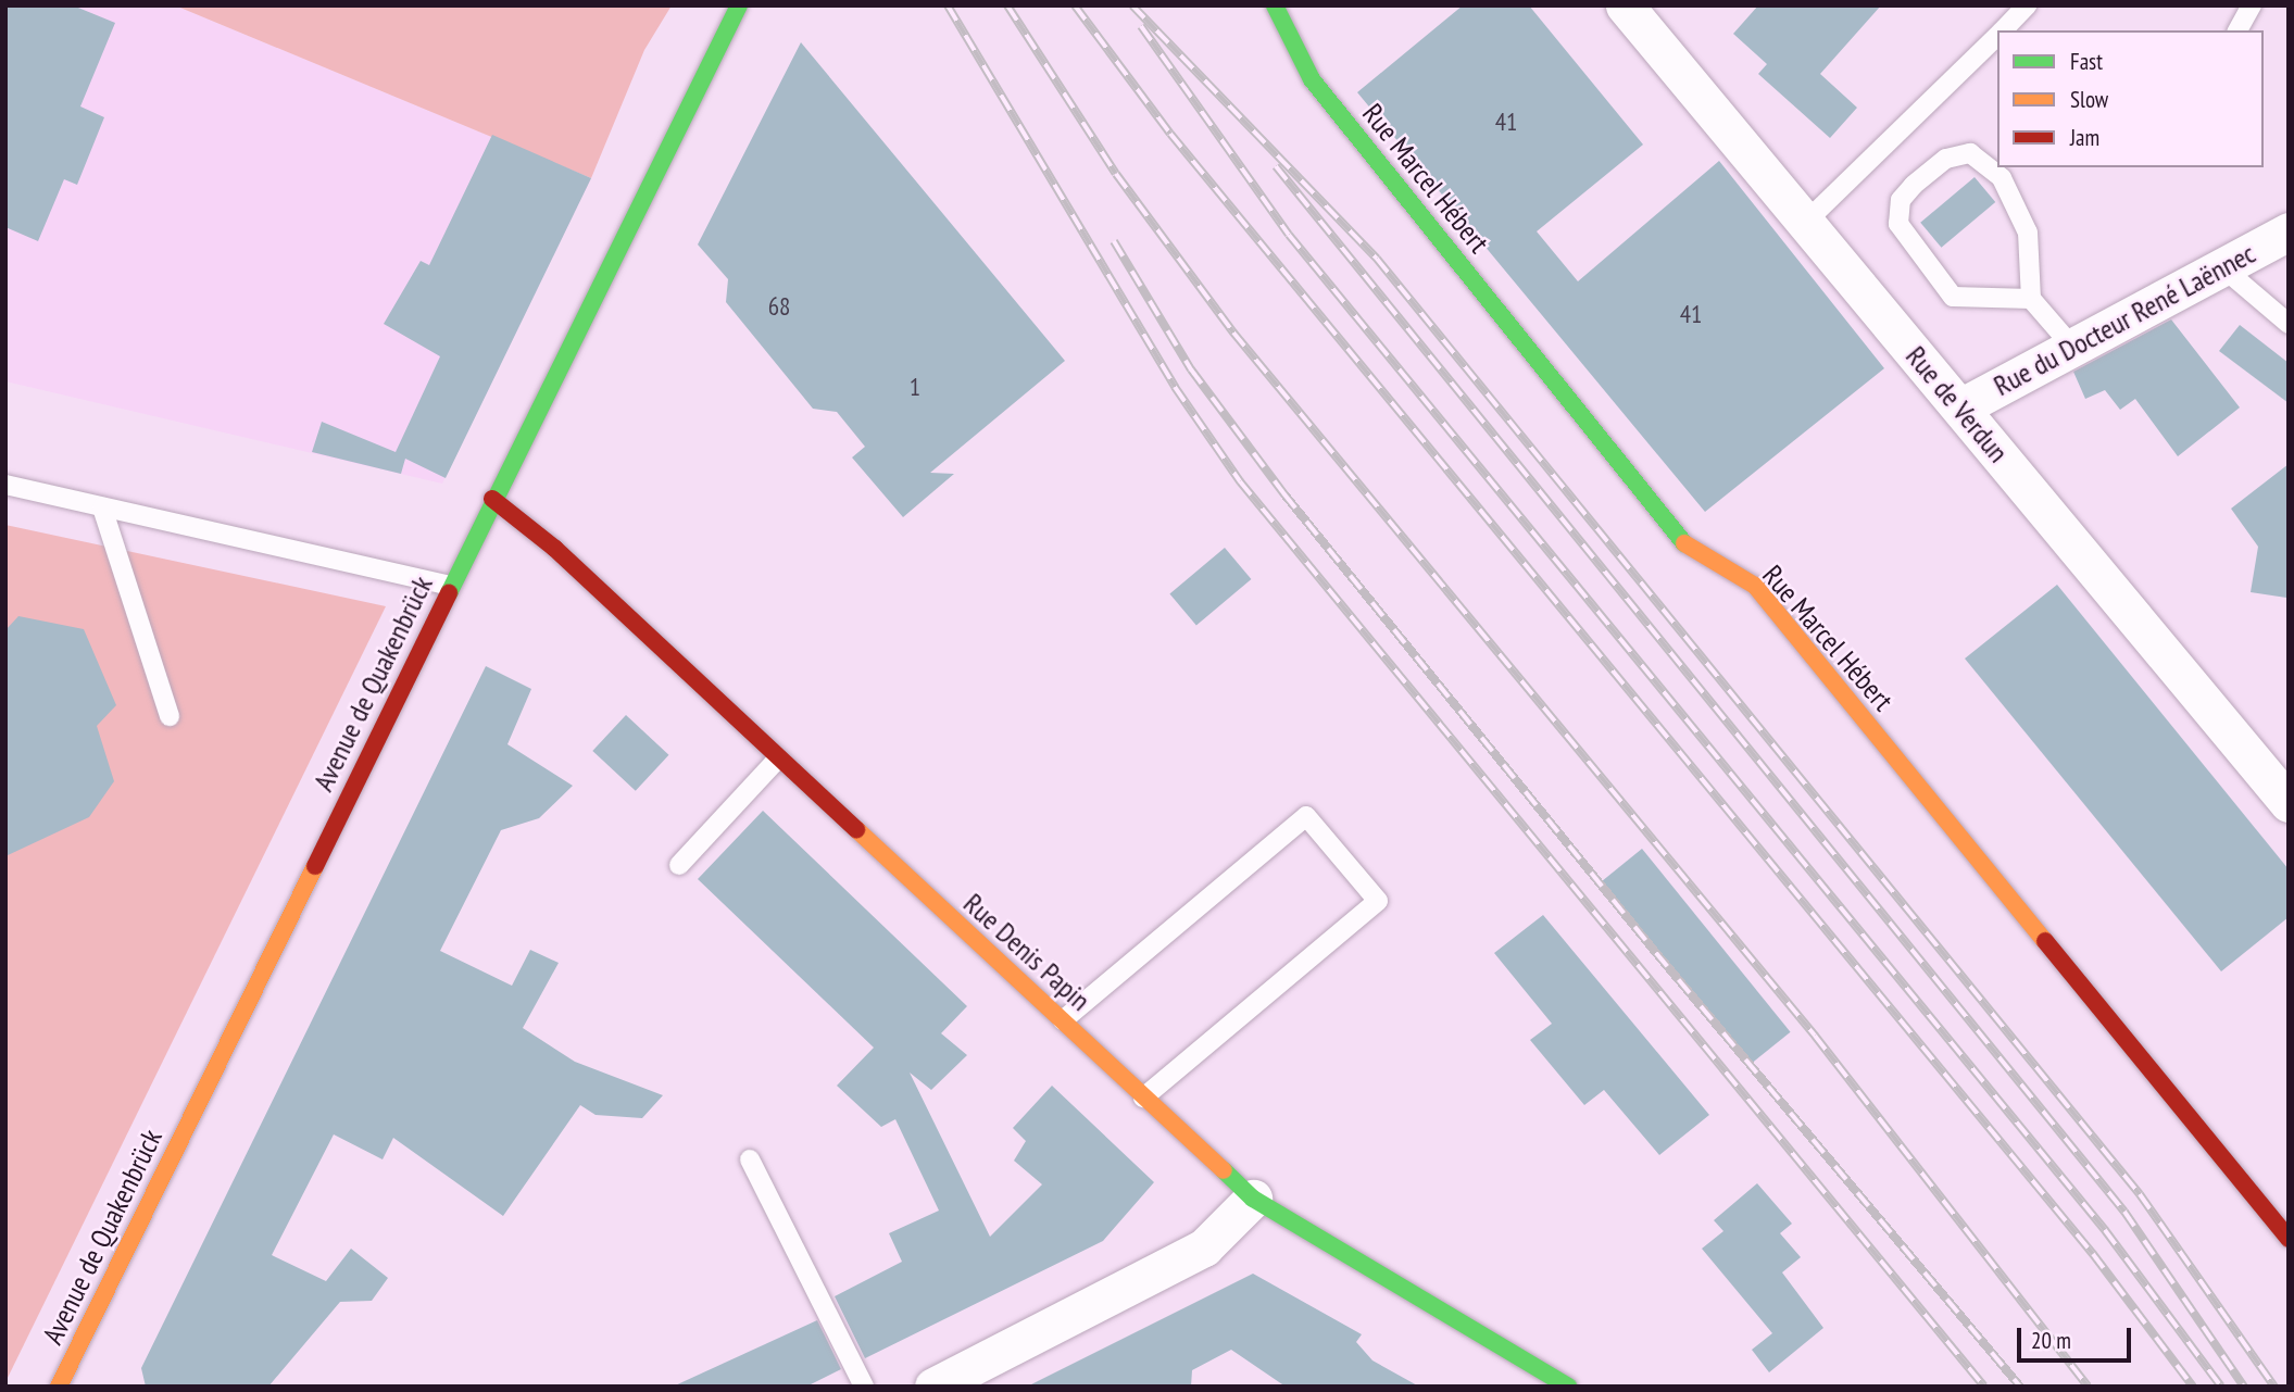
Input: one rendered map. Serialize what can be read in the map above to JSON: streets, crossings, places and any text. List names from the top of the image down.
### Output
{
  "streets": {
    "street": [
      "Rue Marcel Hébert",
      "Rue du Docteur René Laënnec",
      "Rue de Verdun",
      "Avenue de Quakenbrück",
      "Rue Denis Papin"
    ]
  },
  "crossings": [
    ["Rue du Docteur René Laënnec", "Rue de Verdun"],
    ["Avenue de Quakenbrück", "Rue Denis Papin"]
  ],
  "house_numbers": [
    "41",
    "68",
    "41",
    "1"
  ],
  "legend": ["Fast", "Slow", "Jam"],
  "scale_bar": "20 m"
}
